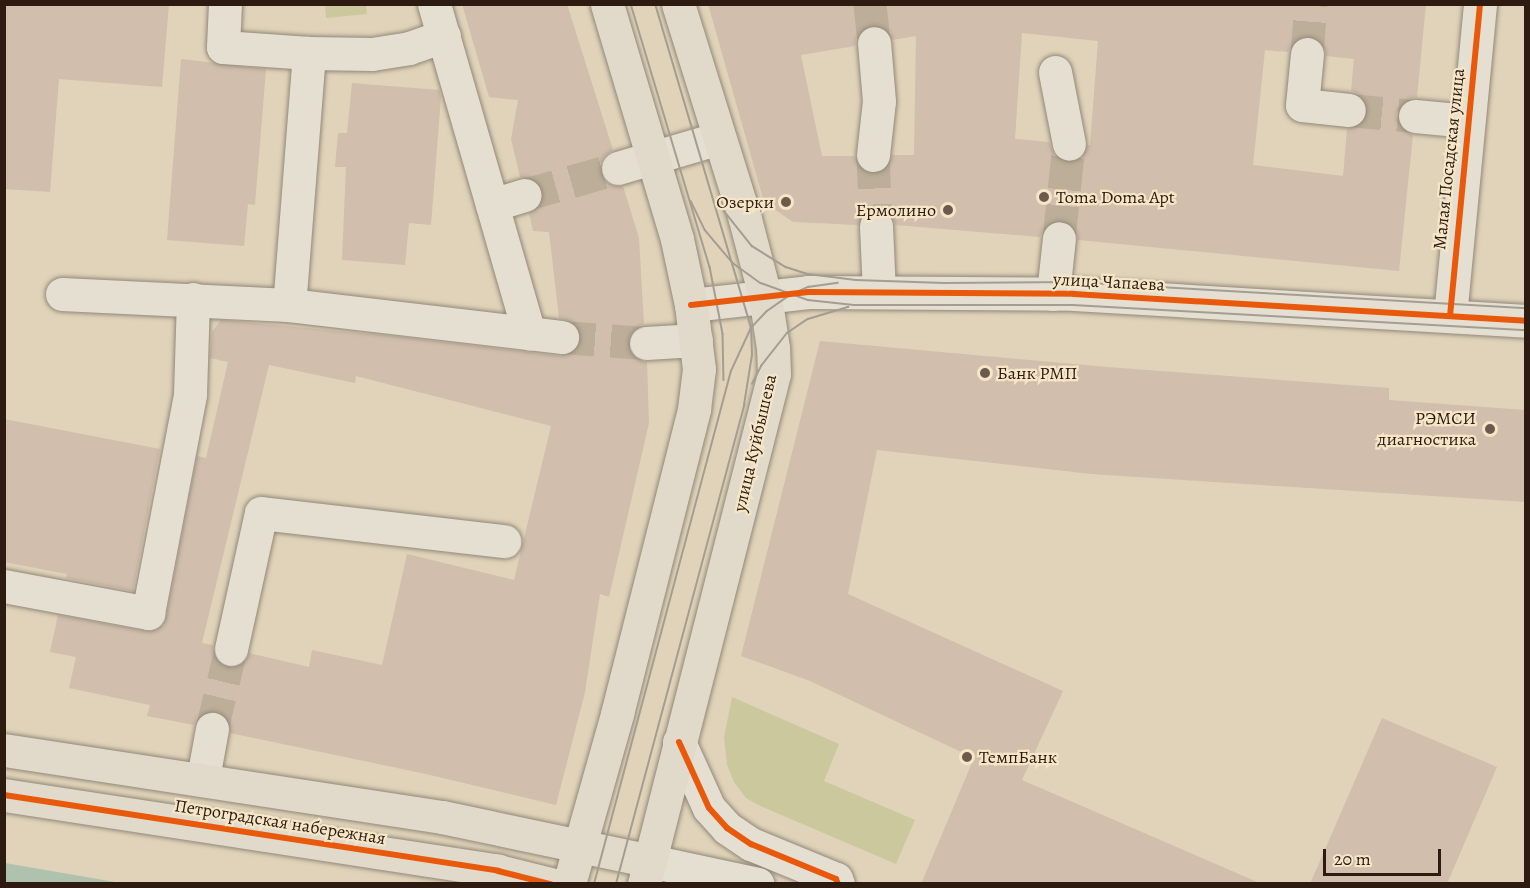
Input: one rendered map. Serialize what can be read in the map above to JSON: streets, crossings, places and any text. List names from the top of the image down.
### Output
{
  "streets": {
    "main road": ["улица Куйбышева", "Петроградская набережная"],
    "street": ["Малая Посадская улица", "улица Чапаева"]
  },
  "crossings": [
    ["Малая Посадская улица", "улица Чапаева"],
    ["улица Чапаева", "улица Куйбышева"],
    ["улица Куйбышева", "Петроградская набережная"]
  ],
  "places": [
    "Toma Doma Apt",
    "Озерки",
    "Ермолино",
    "Банк РМП",
    "РЭМСИ диагностика",
    "ТемпБанк"
  ],
  "scale_bar": "20 m"
}
